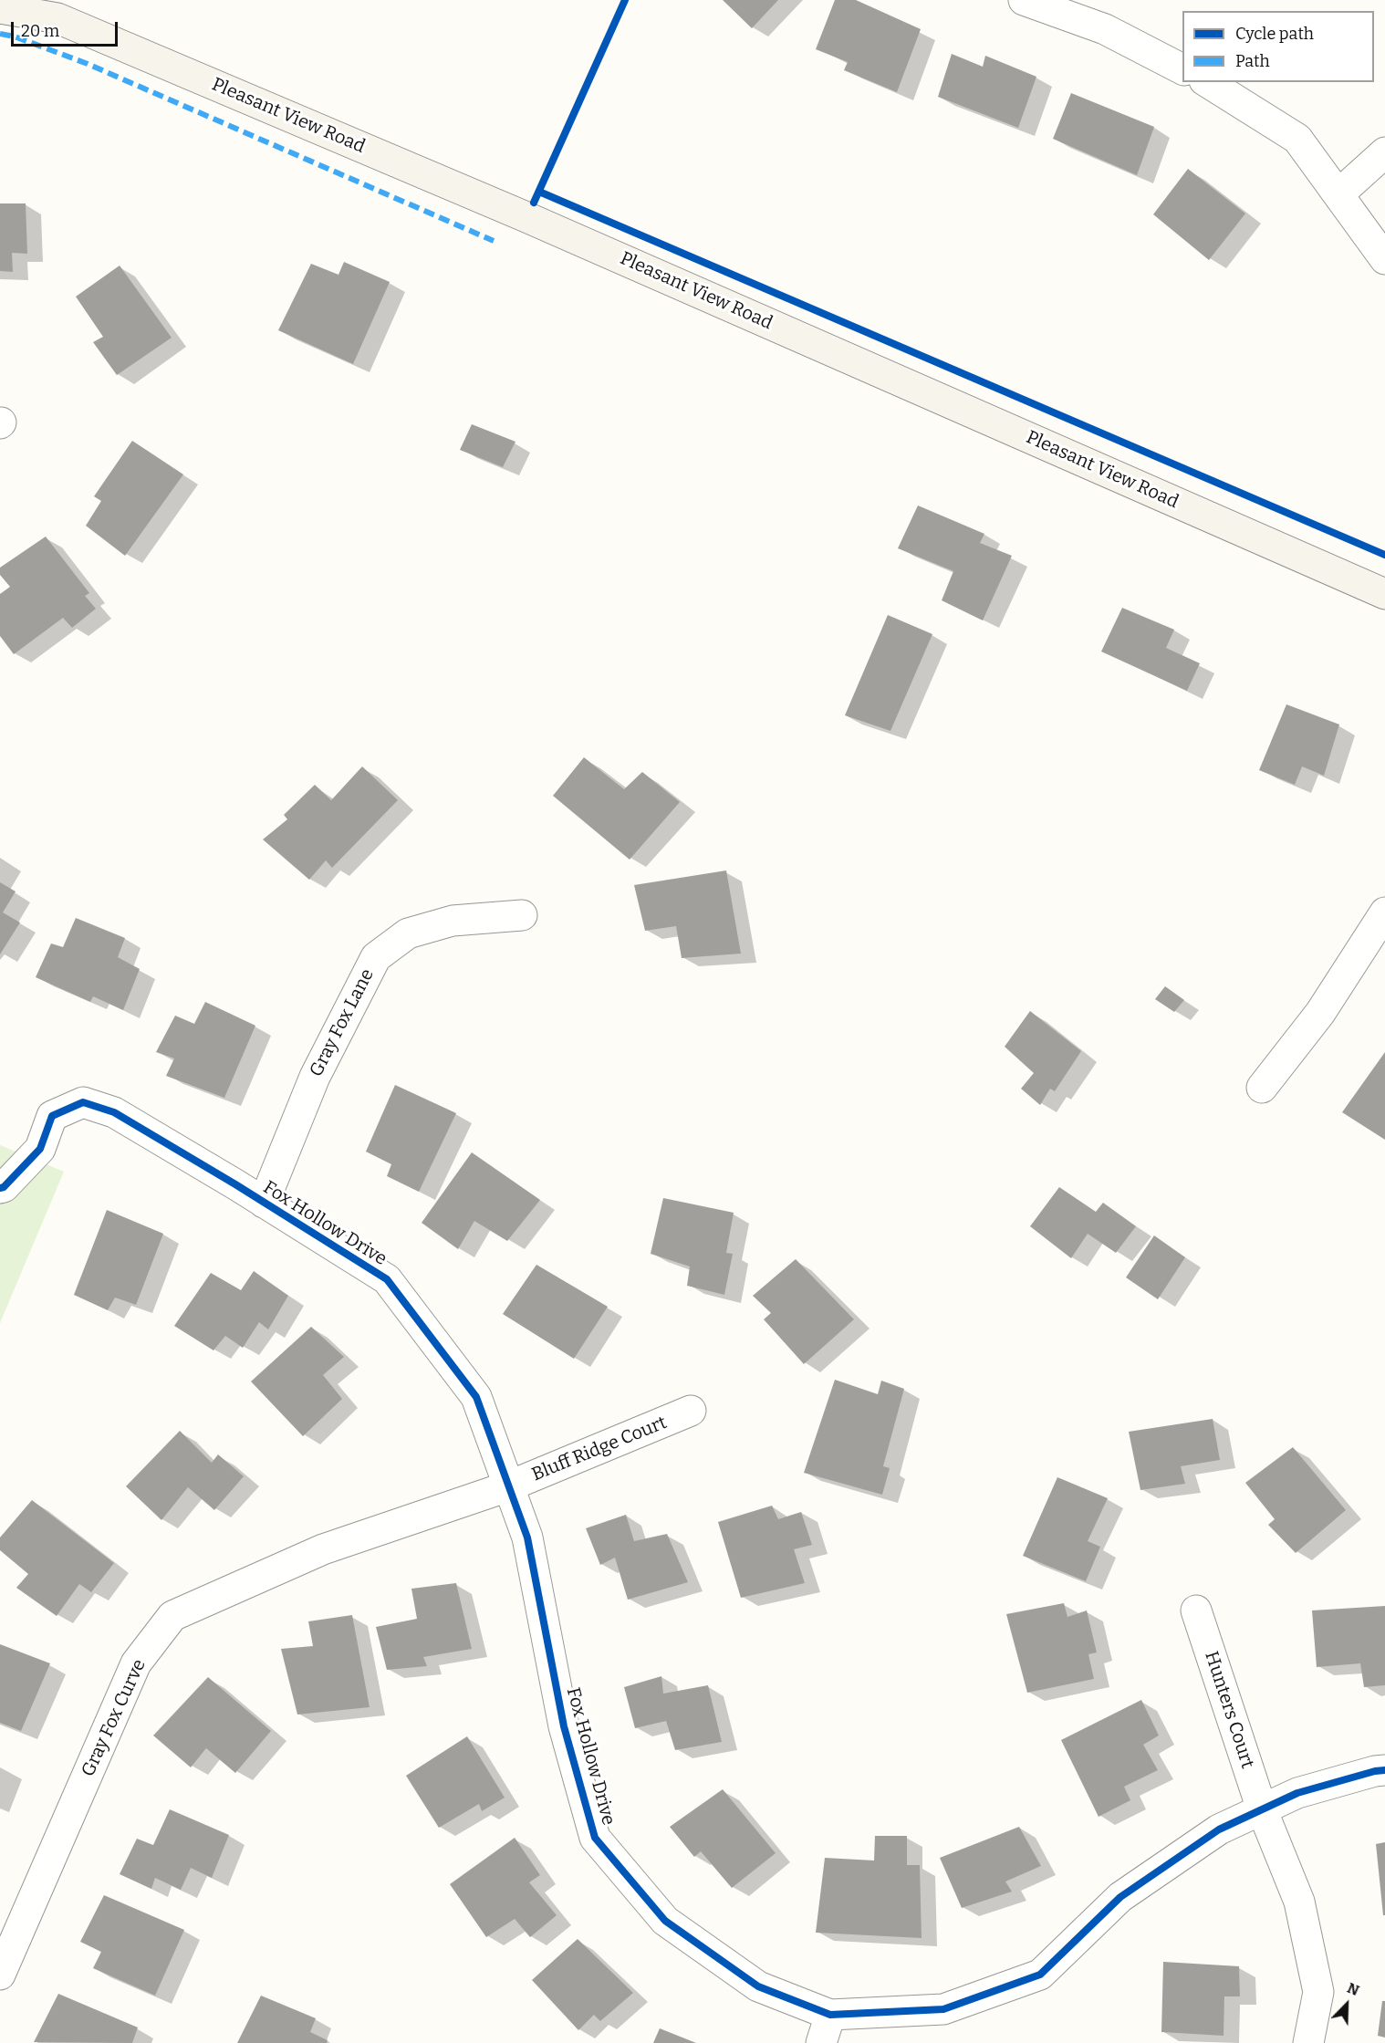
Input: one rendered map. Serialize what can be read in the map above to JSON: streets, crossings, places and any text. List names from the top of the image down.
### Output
{
  "streets": {
    "street": [
      "Pleasant View Road",
      "Gray Fox Lane",
      "Fox Hollow Drive",
      "Bluff Ridge Court",
      "Hunters Court",
      "Gray Fox Curve"
    ]
  },
  "crossings": [
    ["Gray Fox Lane", "Fox Hollow Drive"],
    ["Fox Hollow Drive", "Bluff Ridge Court"],
    ["Fox Hollow Drive", "Hunters Court"],
    ["Fox Hollow Drive", "Gray Fox Curve"],
    ["Bluff Ridge Court", "Gray Fox Curve"]
  ],
  "legend": ["Cycle path", "Path"],
  "scale_bar": "20 m",
  "north": "top right"
}
